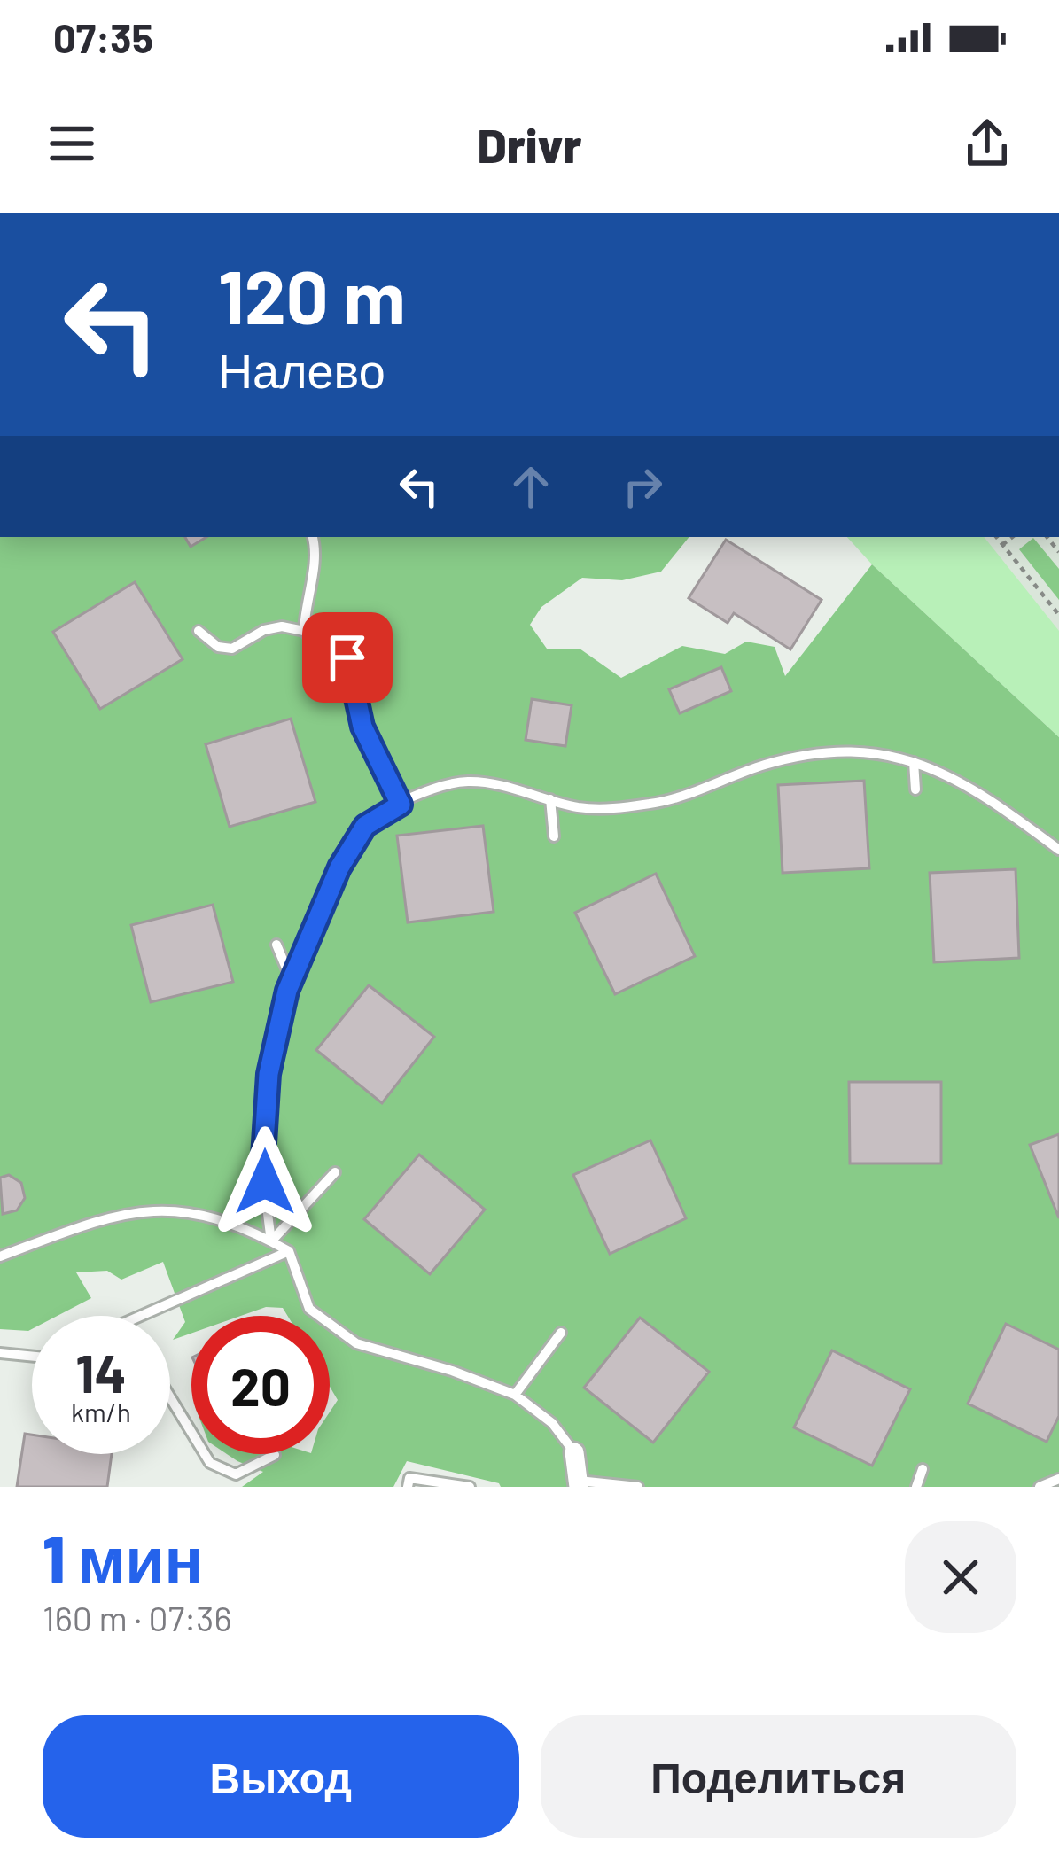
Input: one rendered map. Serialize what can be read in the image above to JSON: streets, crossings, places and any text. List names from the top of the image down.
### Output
{
  "page": {
    "status": "07:35",
    "header": "Drivr",
    "turn": ["120 m", "Налево"],
    "speed": "14 km/h",
    "limit": "20",
    "heading": ["1 мин", "160 m · 07:36"],
    "buttons": ["Выход", "Поделиться"]
  }
}
